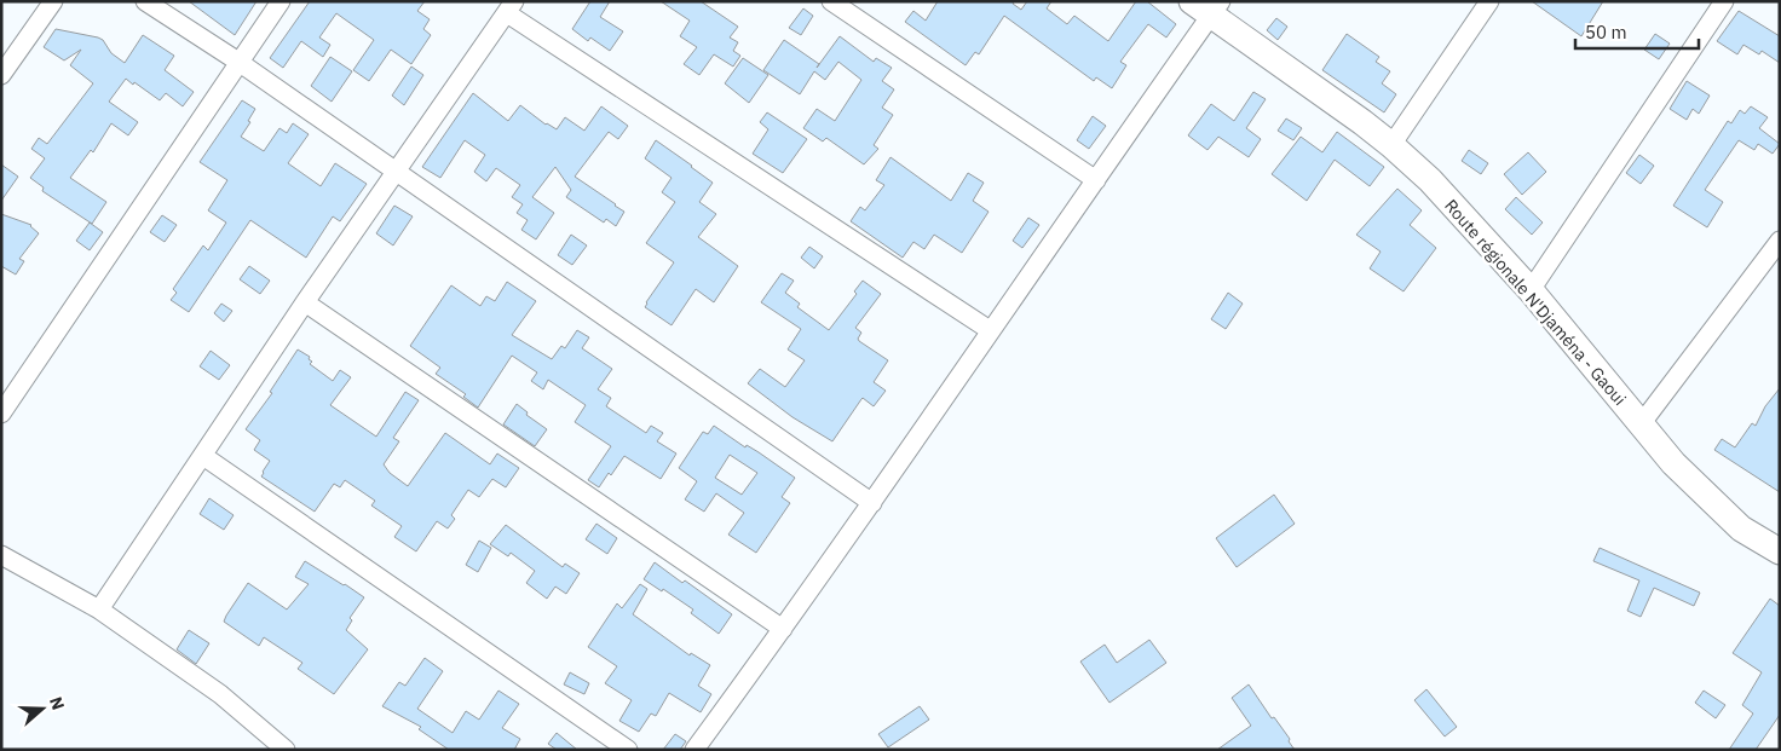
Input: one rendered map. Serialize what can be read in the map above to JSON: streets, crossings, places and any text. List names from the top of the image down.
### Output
{
  "streets": {
    "street": ["Route régionale N'Djaména - Gaoui"]
  },
  "scale_bar": "50 m",
  "north": "right"
}
